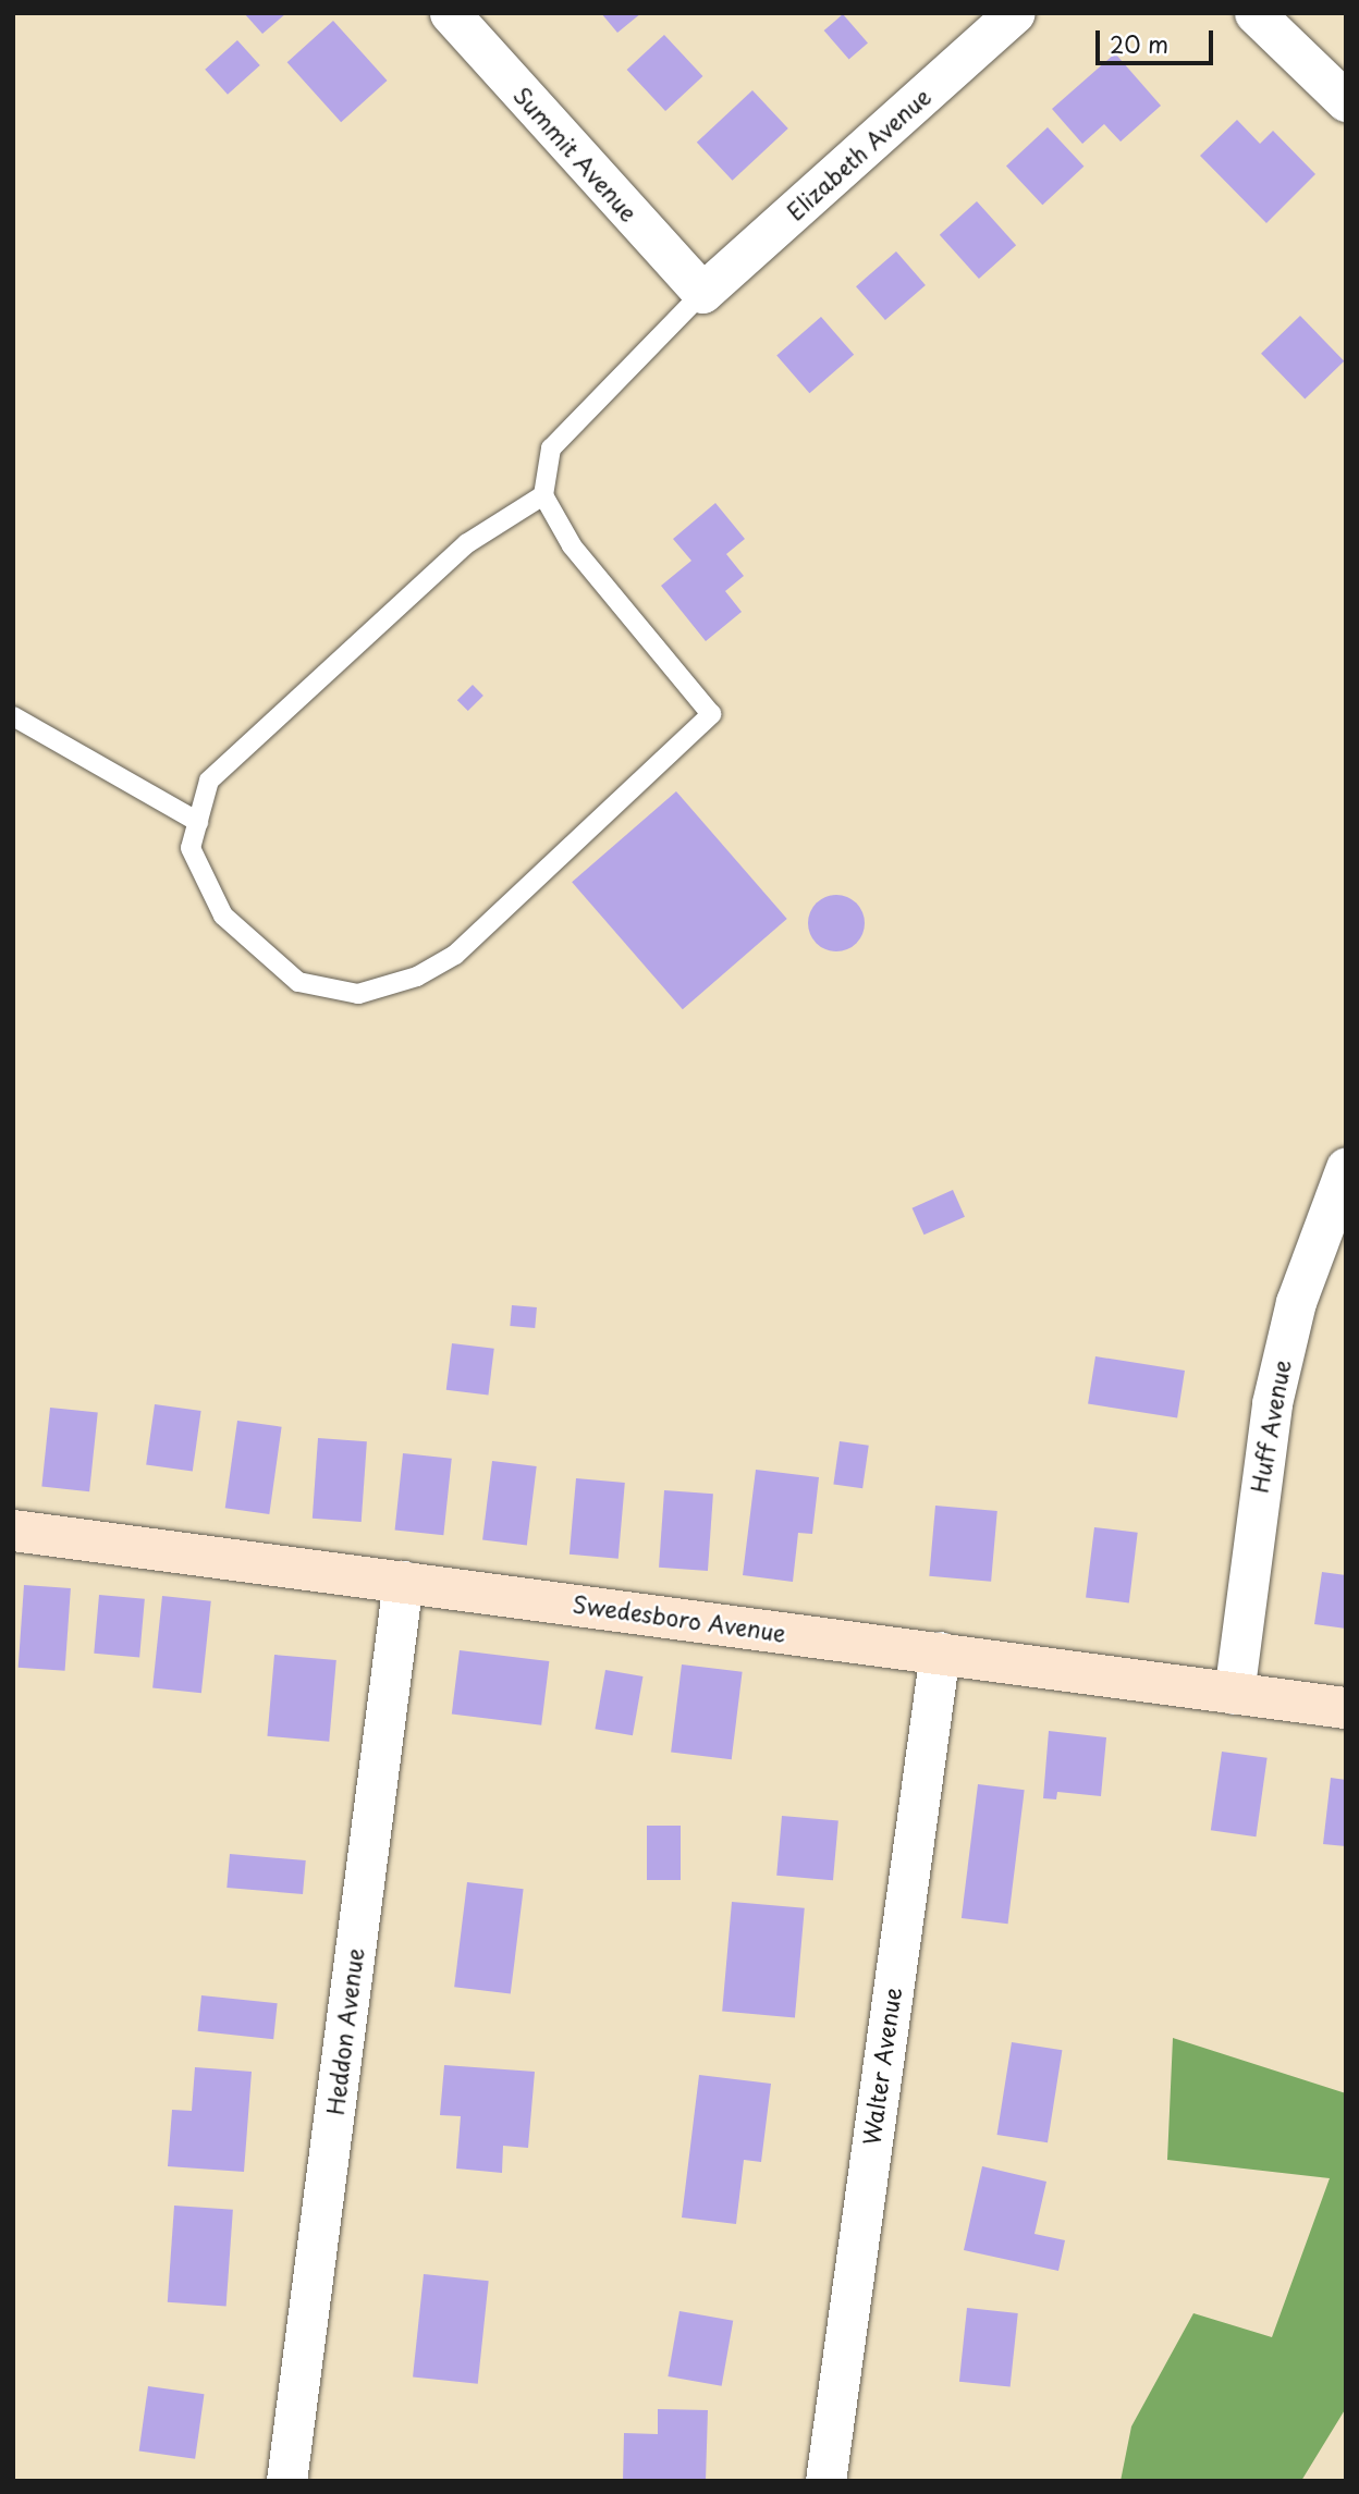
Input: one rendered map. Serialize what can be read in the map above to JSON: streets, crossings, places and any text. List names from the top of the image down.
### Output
{
  "streets": {
    "street": [
      "Summit Avenue",
      "Elizabeth Avenue",
      "Huff Avenue",
      "Swedesboro Avenue",
      "Heddon Avenue",
      "Walter Avenue"
    ]
  },
  "crossings": [
    ["Summit Avenue", "Elizabeth Avenue"],
    ["Huff Avenue", "Swedesboro Avenue"],
    ["Swedesboro Avenue", "Heddon Avenue"],
    ["Swedesboro Avenue", "Walter Avenue"]
  ],
  "scale_bar": "20 m"
}
